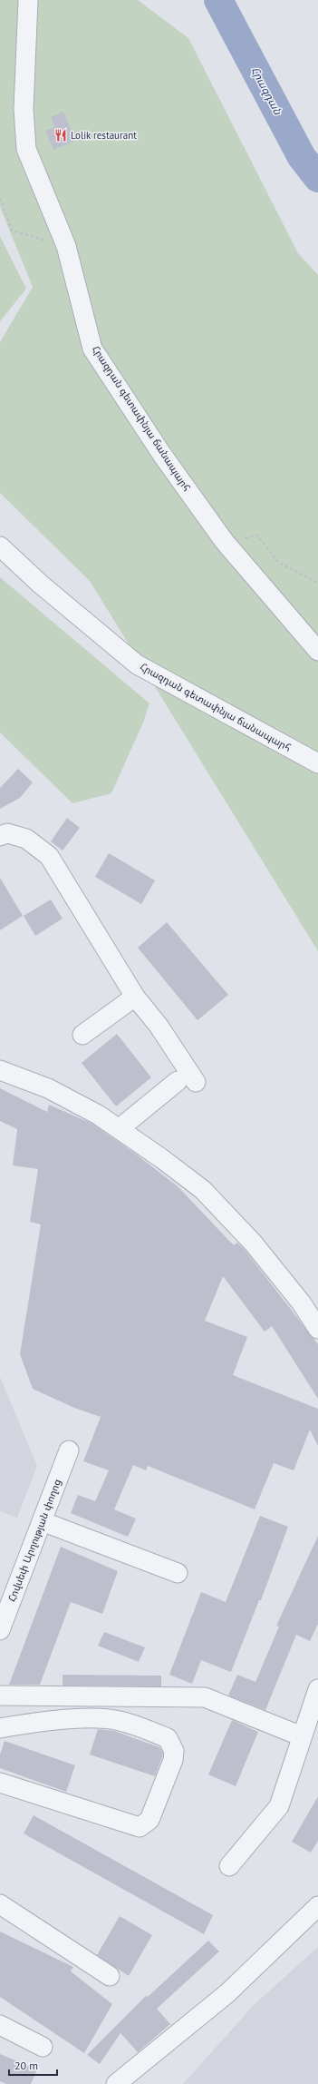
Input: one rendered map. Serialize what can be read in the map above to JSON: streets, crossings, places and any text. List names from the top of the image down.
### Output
{
  "streets": {
    "street": ["Հրազդան գետափնյա ճանապարհ", "Հովսեփ Արղության փողոց"]
  },
  "water": ["Հրազդան"],
  "places": {
    "restaurant": ["Lolik restaurant"]
  },
  "scale_bar": "20 m"
}
